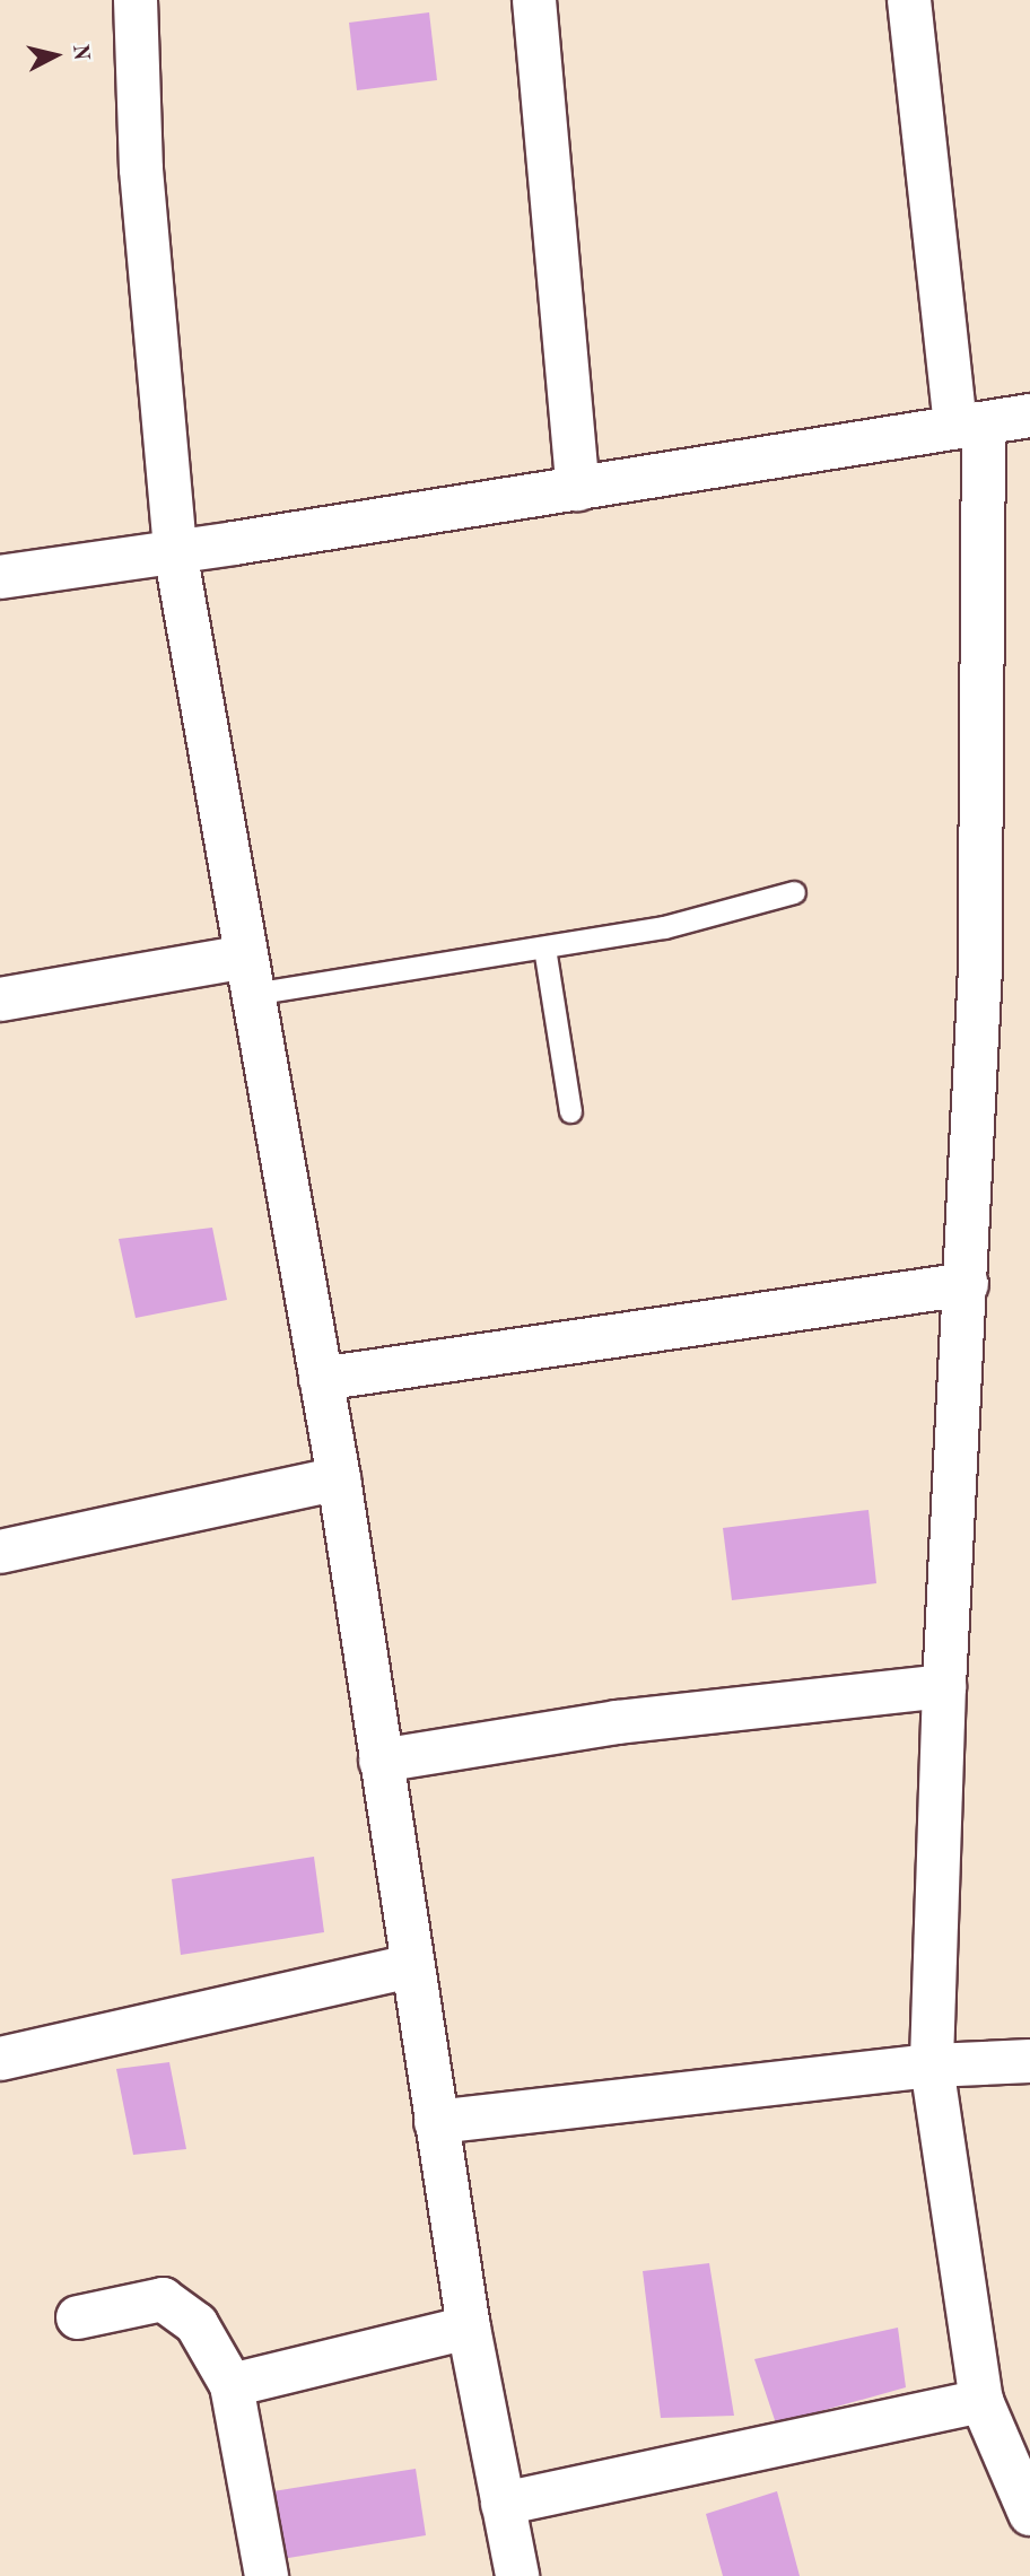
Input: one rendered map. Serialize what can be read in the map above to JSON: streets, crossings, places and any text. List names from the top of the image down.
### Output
{
  "north": "right"
}
